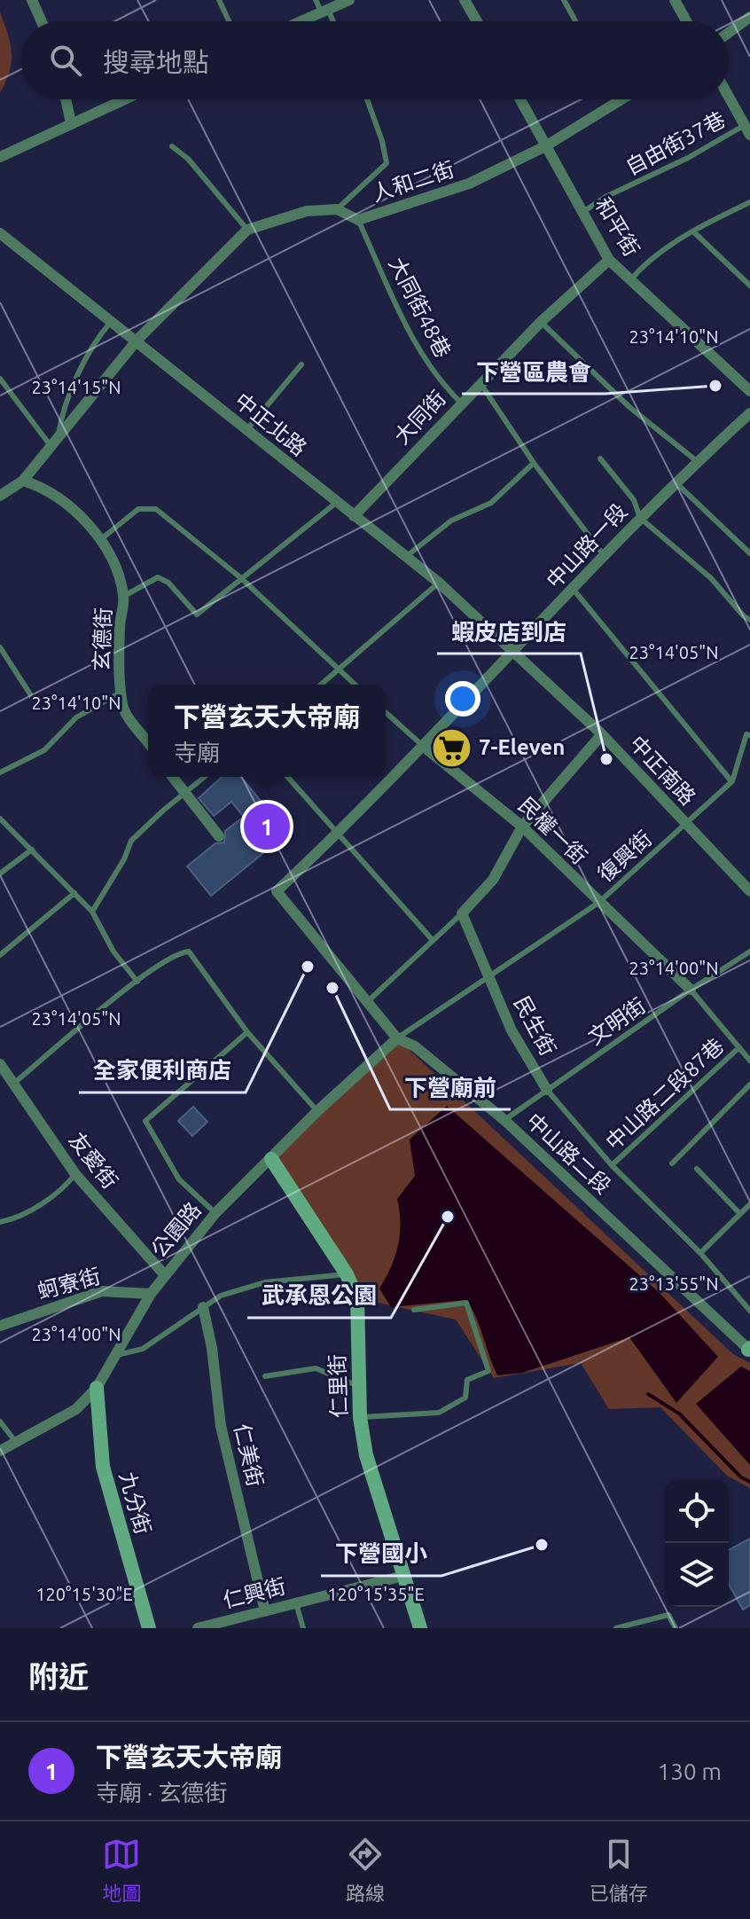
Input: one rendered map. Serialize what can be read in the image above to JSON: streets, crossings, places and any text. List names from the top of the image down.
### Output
{
  "streets": {
    "street": [
      "人和二街",
      "和平街",
      "大同街",
      "中正北路",
      "中山路一段",
      "玄德街",
      "中正南路",
      "民權一街",
      "民生街",
      "中山路二段",
      "友愛街",
      "公園路",
      "蚵寮街",
      "仁里街",
      "仁美街",
      "九分街",
      "仁興街"
    ],
    "lane": [
      "自由街37巷",
      "大同街48巷",
      "復興街",
      "文明街",
      "中山路二段87巷"
    ]
  },
  "crossings": [
    ["自由街37巷", "和平街"],
    ["人和二街", "和平街"],
    ["人和二街", "大同街48巷"],
    ["和平街", "大同街"],
    ["大同街48巷", "大同街"],
    ["大同街", "中正北路"],
    ["中正北路", "中山路一段"],
    ["中正北路", "中正南路"],
    ["中山路一段", "中正南路"],
    ["中山路一段", "民權一街"],
    ["中山路一段", "中山路二段"],
    ["中正南路", "復興街"],
    ["民權一街", "復興街"],
    ["民權一街", "文明街"],
    ["復興街", "民生街"],
    ["復興街", "中山路二段"],
    ["復興街", "公園路"],
    ["文明街", "民生街"],
    ["文明街", "中山路二段"],
    ["民生街", "中山路二段87巷"],
    ["中山路二段", "公園路"],
    ["友愛街", "公園路"],
    ["公園路", "蚵寮街"],
    ["公園路", "仁里街"],
    ["公園路", "九分街"],
    ["仁里街", "仁興街"],
    ["仁美街", "仁興街"]
  ],
  "places": {
    "other": [
      "下營區農會",
      "蝦皮店到店",
      "全家便利商店",
      "下營廟前",
      "武承恩公園",
      "下營國小"
    ],
    "supermarket": ["7-Eleven"]
  },
  "page": {
    "search": "搜尋地點",
    "popup": ["下營玄天大帝廟", "寺廟"],
    "pins": "1",
    "heading": "附近",
    "list": [
      {
        "mark": "1",
        "name": "下營玄天大帝廟",
        "note": "寺廟 · 玄德街",
        "value": "130 m"
      }
    ],
    "nav": ["地圖", "路線", "已儲存"]
  },
  "coordinates": [
    "23°14'10\"N",
    "23°14'15\"N",
    "23°14'05\"N",
    "23°14'00\"N",
    "23°13'55\"N",
    "120°15'30\"E",
    "120°15'35\"E"
  ]
}
